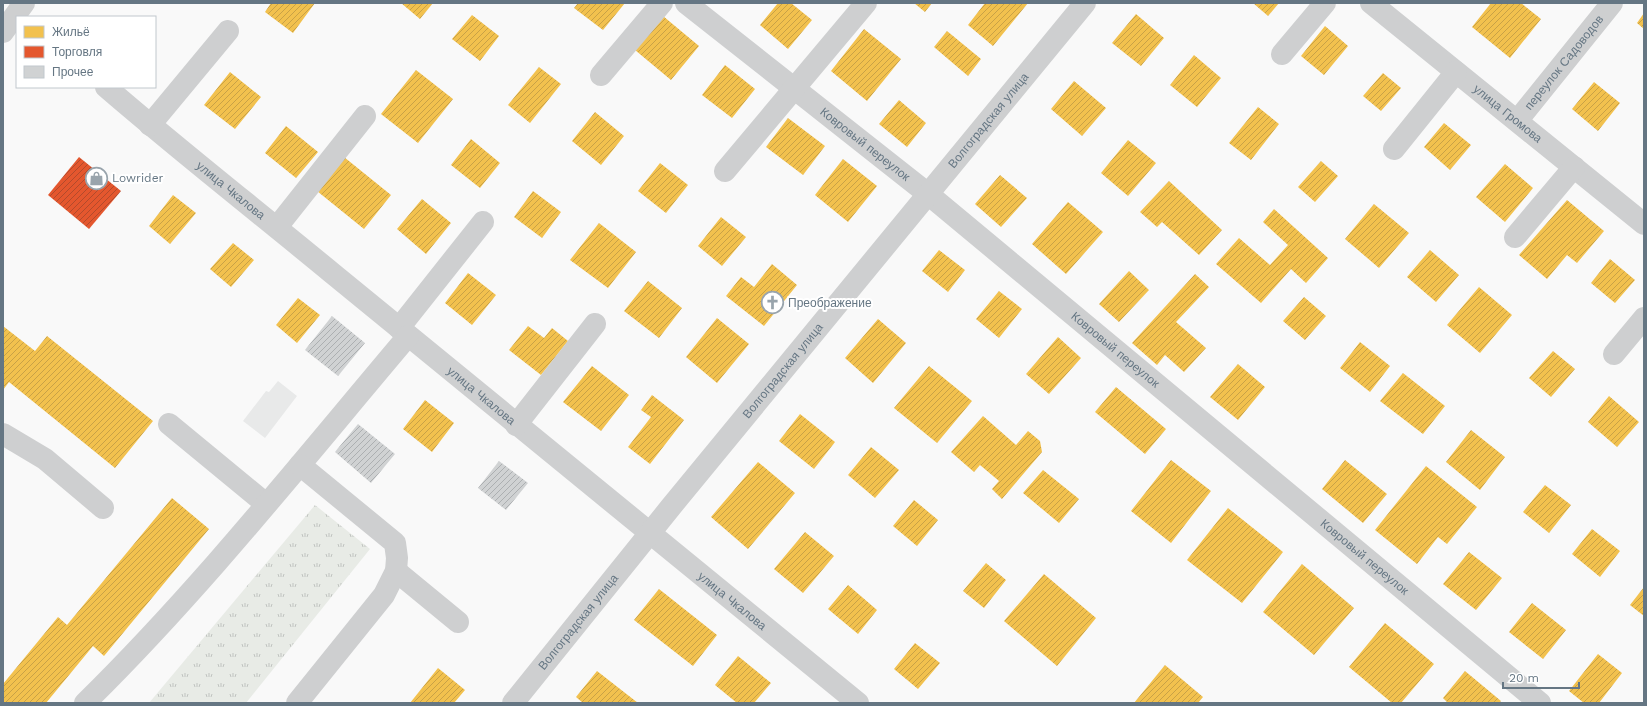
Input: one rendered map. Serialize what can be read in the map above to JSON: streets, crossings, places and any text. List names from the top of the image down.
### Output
{
  "streets": {
    "street": [
      "переулок Садоводов",
      "улица Громова",
      "Волгоградская улица",
      "Ковровый переулок",
      "улица Чкалова"
    ]
  },
  "crossings": [
    ["переулок Садоводов", "улица Громова"],
    ["Волгоградская улица", "Ковровый переулок"],
    ["Волгоградская улица", "улица Чкалова"]
  ],
  "places": {
    "shop": ["Lowrider"],
    "church": ["Преображение"]
  },
  "legend": ["Жильё", "Торговля", "Прочее"],
  "scale_bar": "20 m"
}
